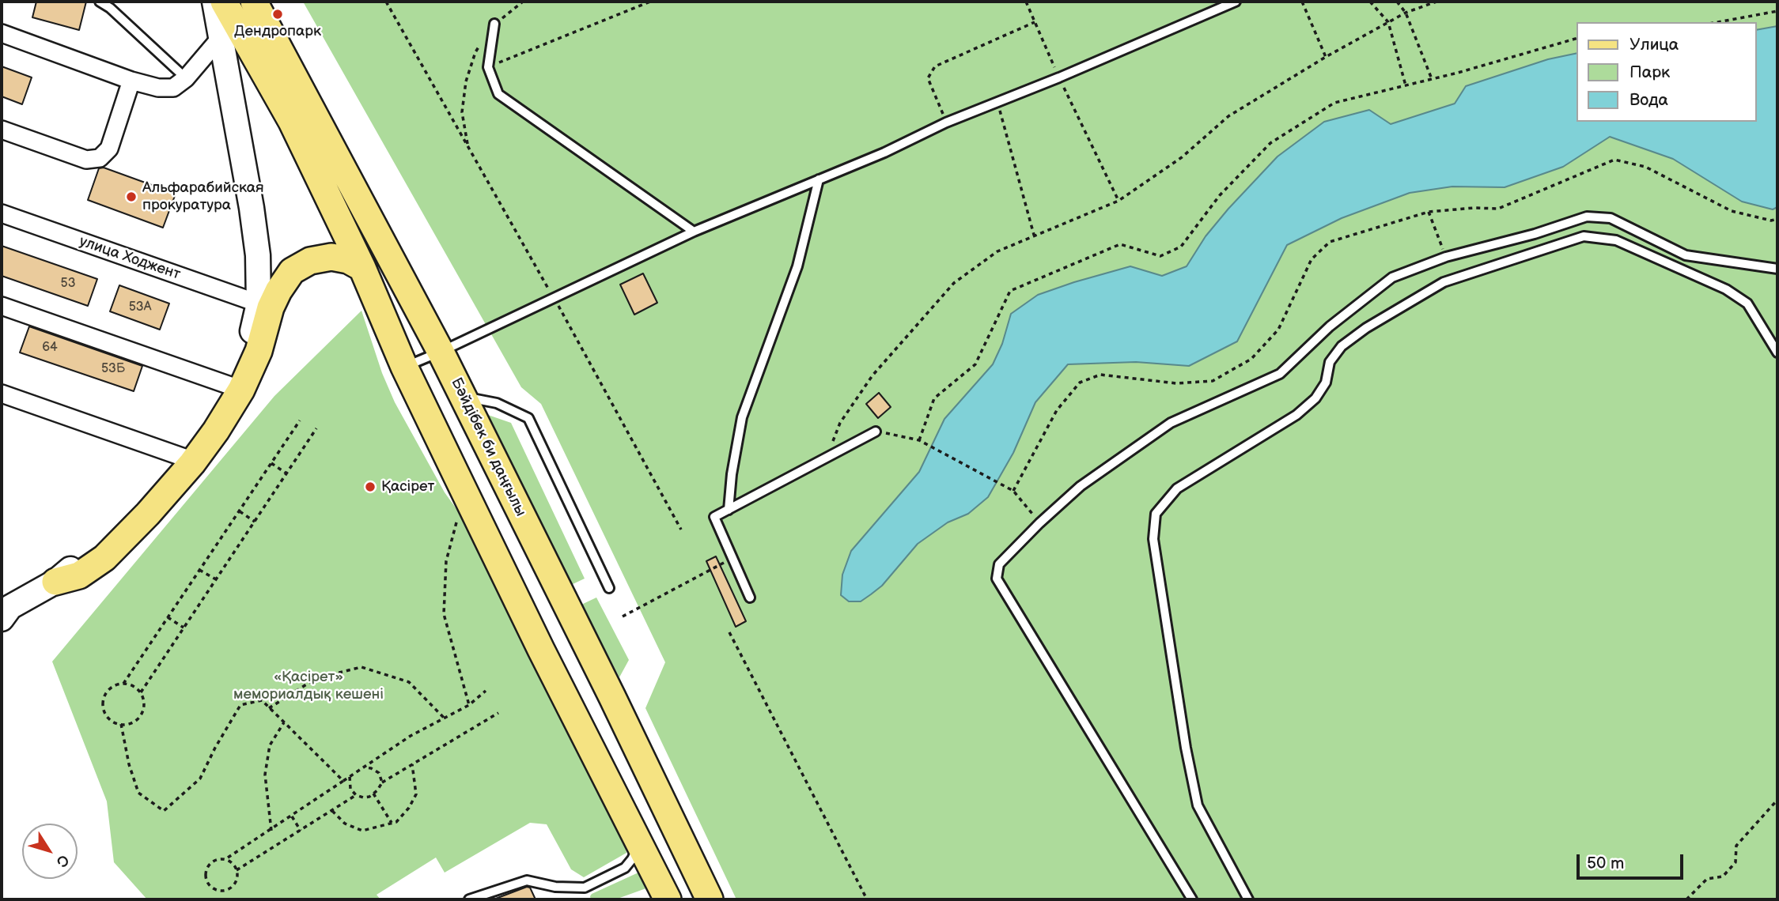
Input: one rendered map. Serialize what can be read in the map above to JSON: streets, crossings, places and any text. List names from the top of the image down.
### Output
{
  "streets": {
    "main road": ["Бәйдібек би даңғылы"],
    "street": ["улица Ходжент"]
  },
  "parks": ["«Қасірет» мемориалдық кешені"],
  "places": ["Дендропарк", "Альфарабийская прокуратура", "Қасірет"],
  "house_numbers": [
    "53",
    "53А",
    "64",
    "53Б"
  ],
  "legend": ["Улица", "Парк", "Вода"],
  "scale_bar": "50 m",
  "north": "bottom right"
}
